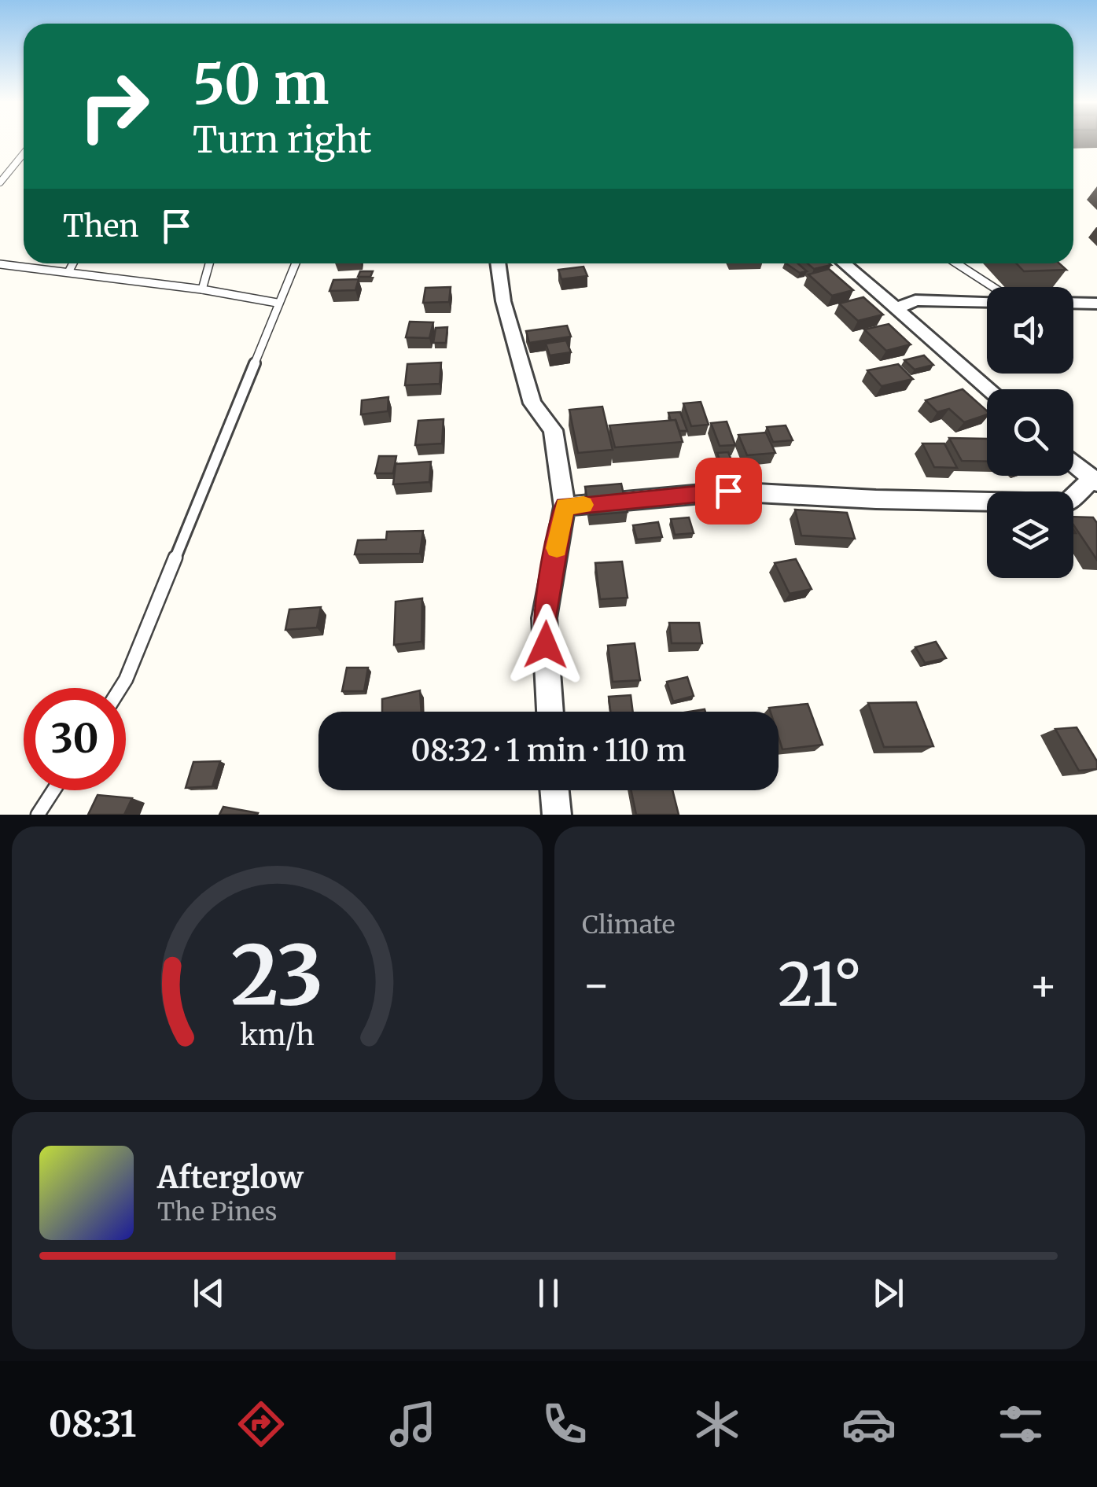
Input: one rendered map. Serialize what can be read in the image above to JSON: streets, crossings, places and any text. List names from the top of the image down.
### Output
{
  "page": {
    "turn": ["50 m", "Turn right"],
    "then": "Then",
    "limit": "30",
    "trip": "08:32 · 1 min · 110 m",
    "tile": "Climate",
    "heat": ["−", "21°", "+"],
    "song": ["Afterglow", "The Pines"],
    "tabs": "08:31",
    "gauge": ["23", "km/h"]
  }
}
